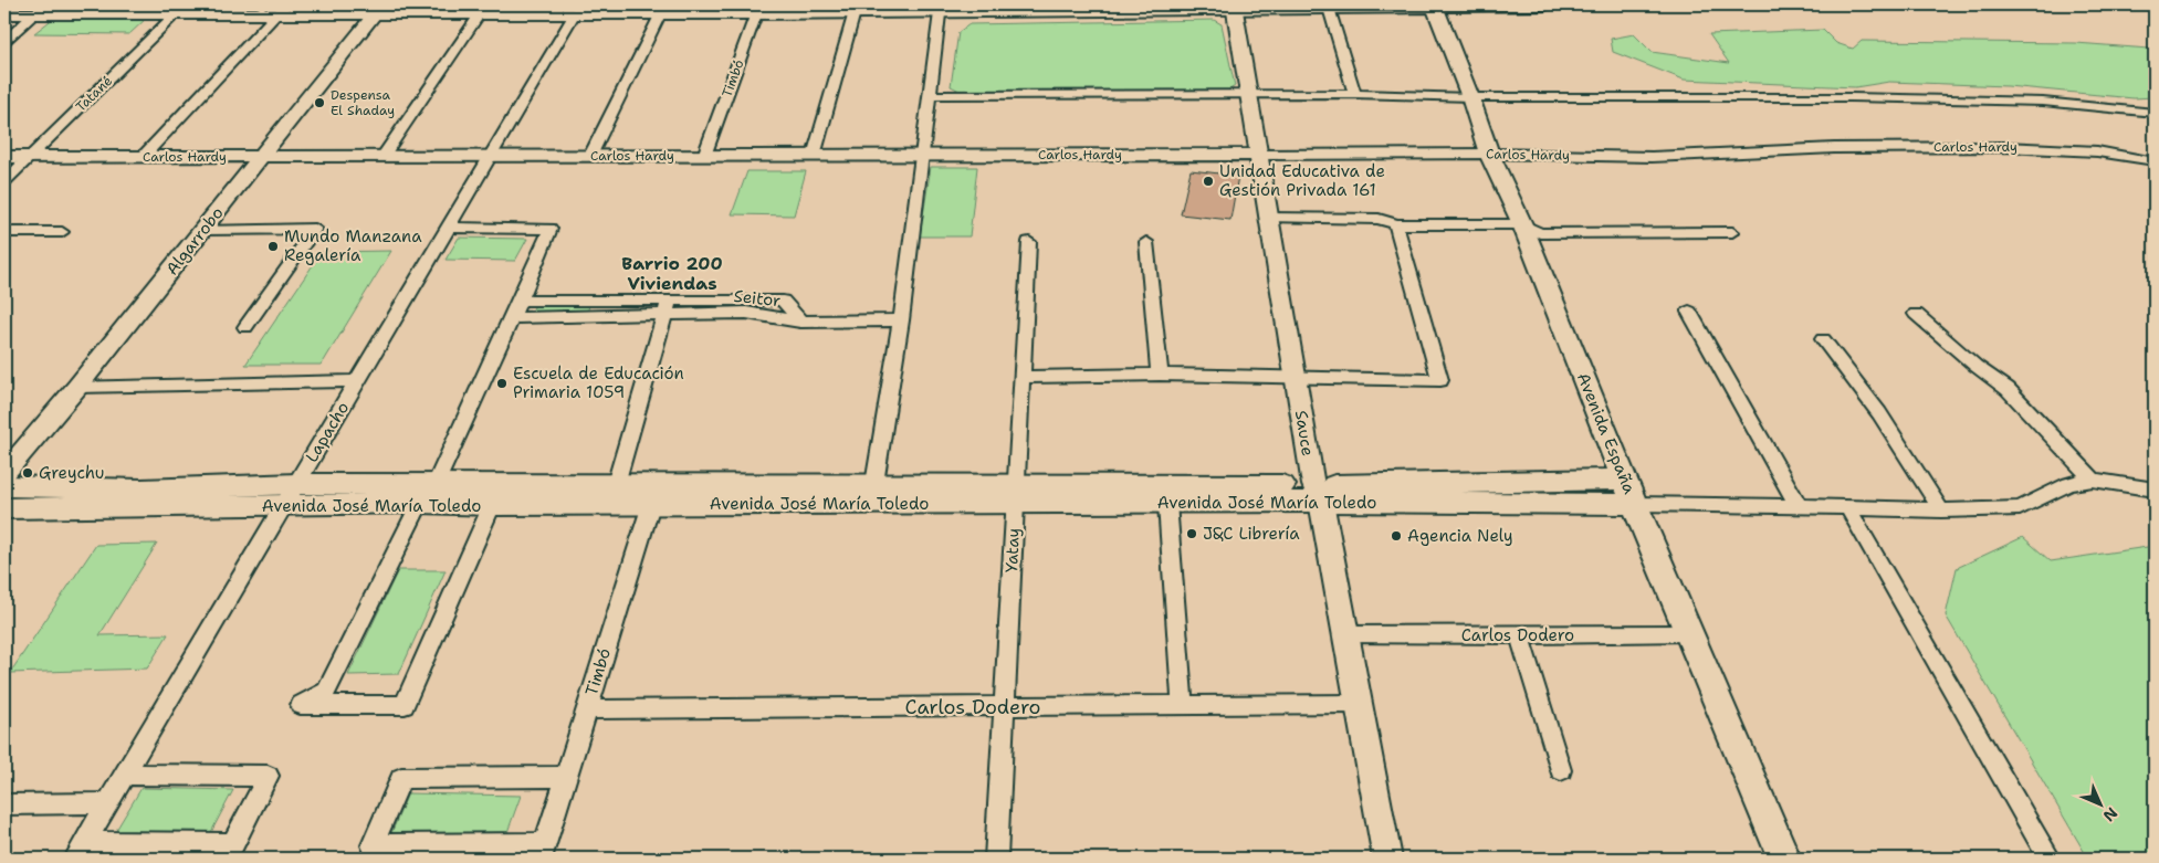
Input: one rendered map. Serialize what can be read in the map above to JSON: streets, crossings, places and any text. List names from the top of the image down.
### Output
{
  "streets": {
    "main road": ["Avenida España", "Avenida José María Toledo"],
    "street": [
      "Timbó",
      "Tatané",
      "Carlos Hardy",
      "Algarrobo",
      "Seitor",
      "Lapacho",
      "Sauce",
      "Yatay",
      "Carlos Dodero"
    ]
  },
  "crossings": [
    ["Timbó", "Carlos Hardy"],
    ["Timbó", "Avenida José María Toledo"],
    ["Timbó", "Carlos Dodero"],
    ["Tatané", "Carlos Hardy"],
    ["Carlos Hardy", "Algarrobo"],
    ["Carlos Hardy", "Lapacho"],
    ["Carlos Hardy", "Sauce"],
    ["Carlos Hardy", "Avenida España"],
    ["Lapacho", "Avenida José María Toledo"],
    ["Sauce", "Avenida José María Toledo"],
    ["Sauce", "Carlos Dodero"],
    ["Avenida España", "Avenida José María Toledo"],
    ["Avenida España", "Carlos Dodero"],
    ["Avenida José María Toledo", "Yatay"],
    ["Yatay", "Carlos Dodero"]
  ],
  "districts": ["Barrio 200 Viviendas"],
  "places": [
    "Despensa El Shaday",
    "Unidad Educativa de Gestión Privada 161",
    "Mundo Manzana Regalería",
    "Escuela de Educación Primaria 1059",
    "Greychu",
    "J&C Librería",
    "Agencia Nely"
  ],
  "north": "bottom right"
}
